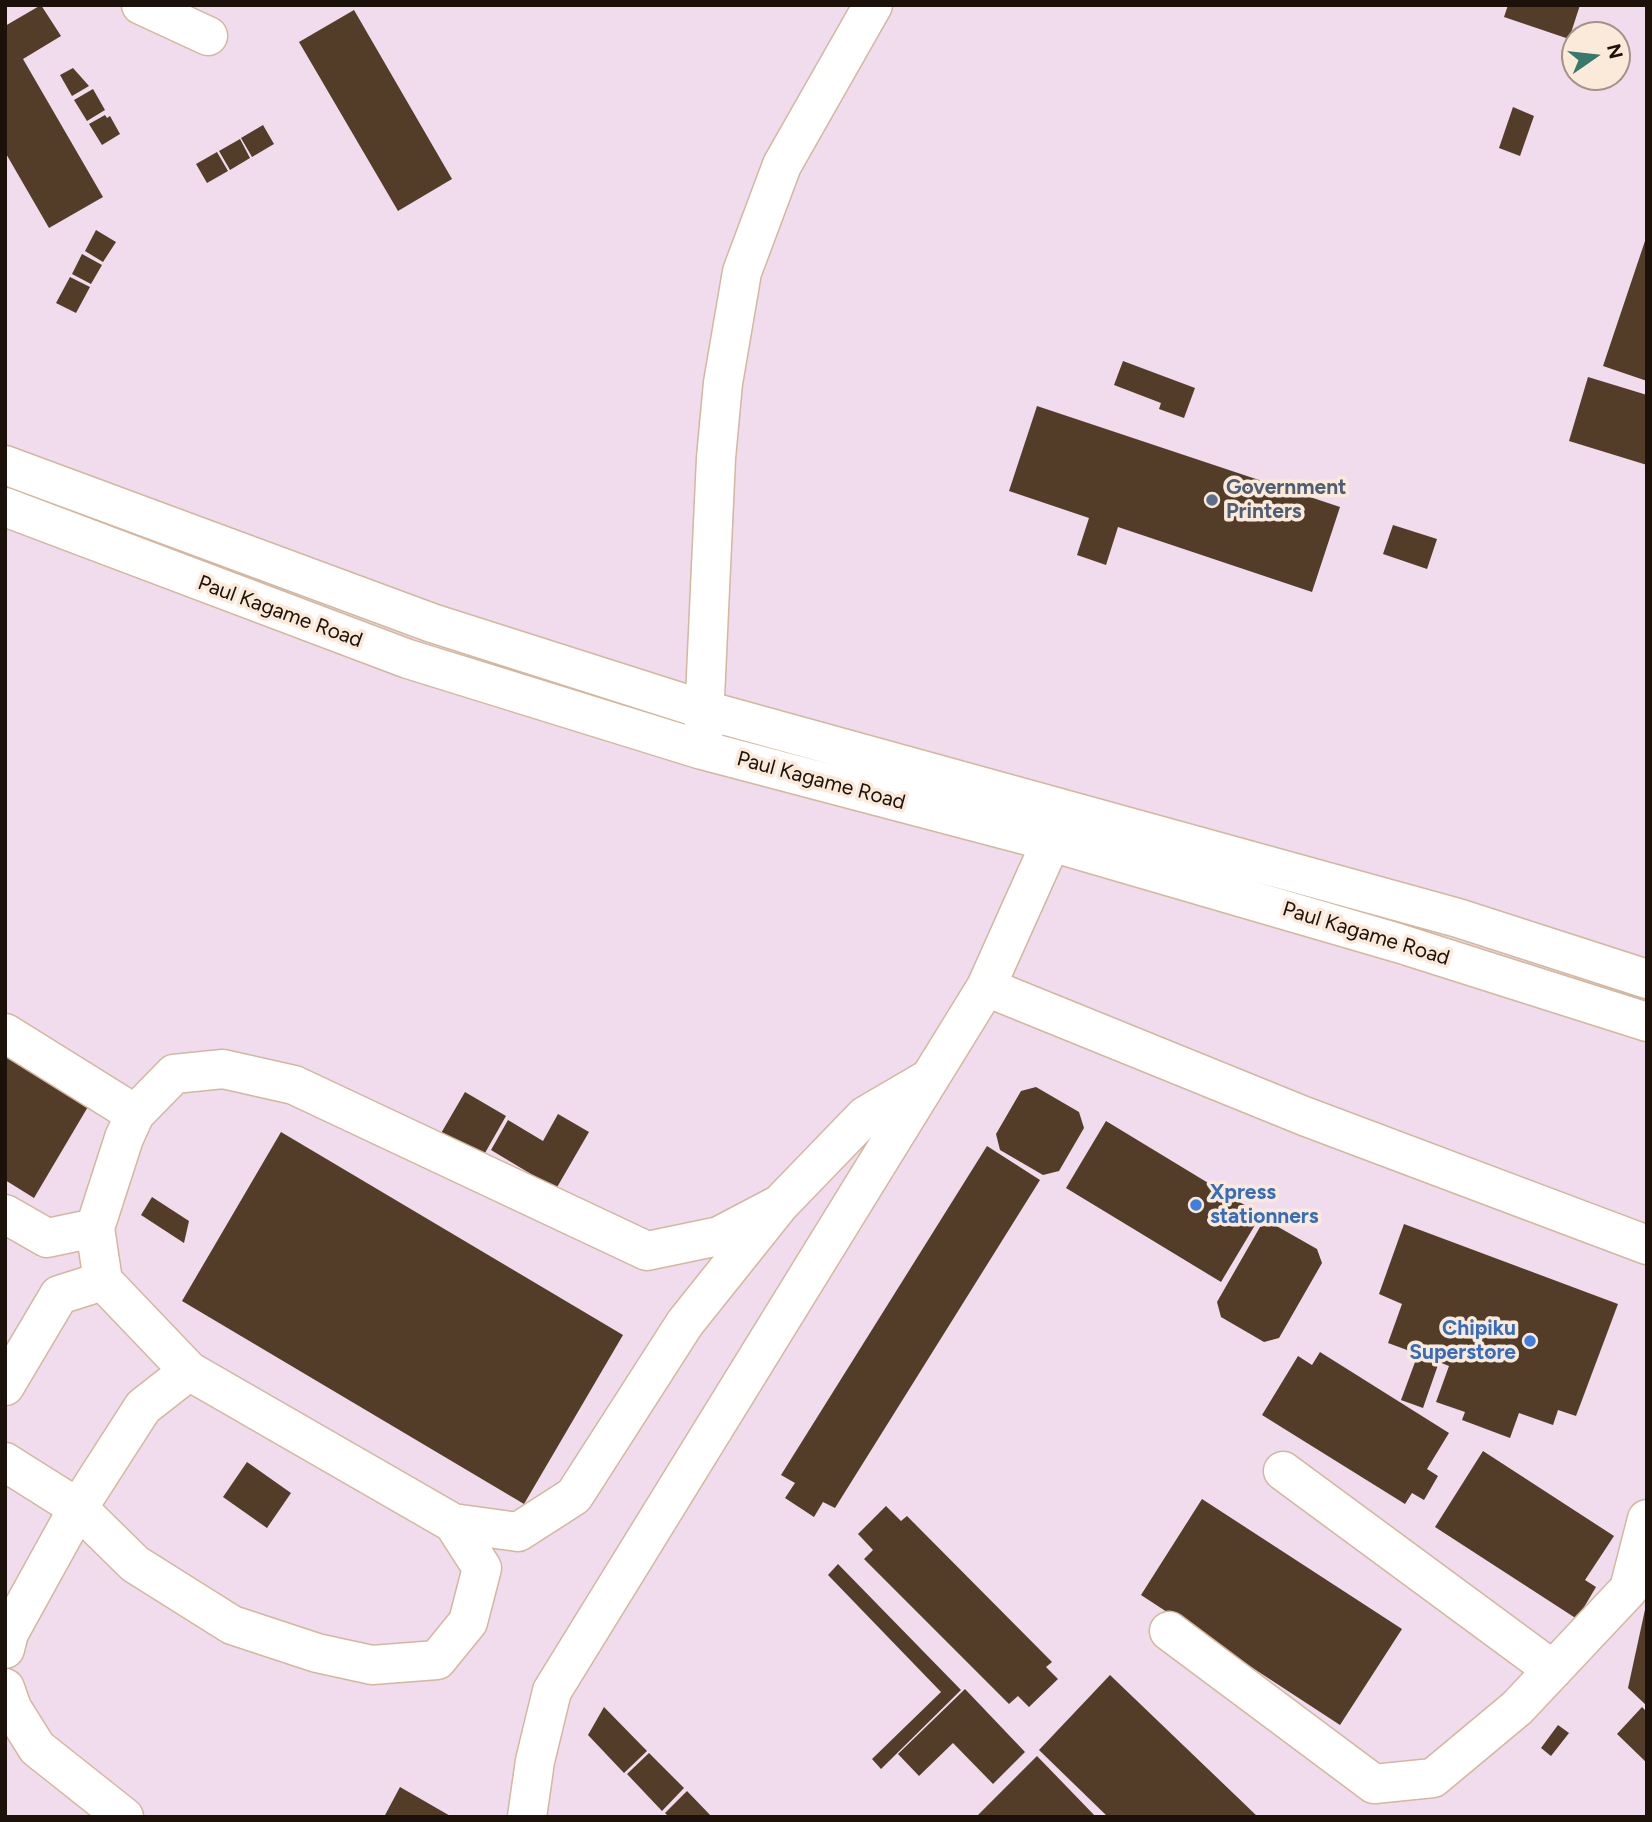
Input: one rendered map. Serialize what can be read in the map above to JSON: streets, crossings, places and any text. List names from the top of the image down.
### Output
{
  "streets": {
    "main road": ["Paul Kagame Road"]
  },
  "places": ["Government Printers", "Xpress stationners", "Chipiku Superstore"],
  "north": "right"
}
